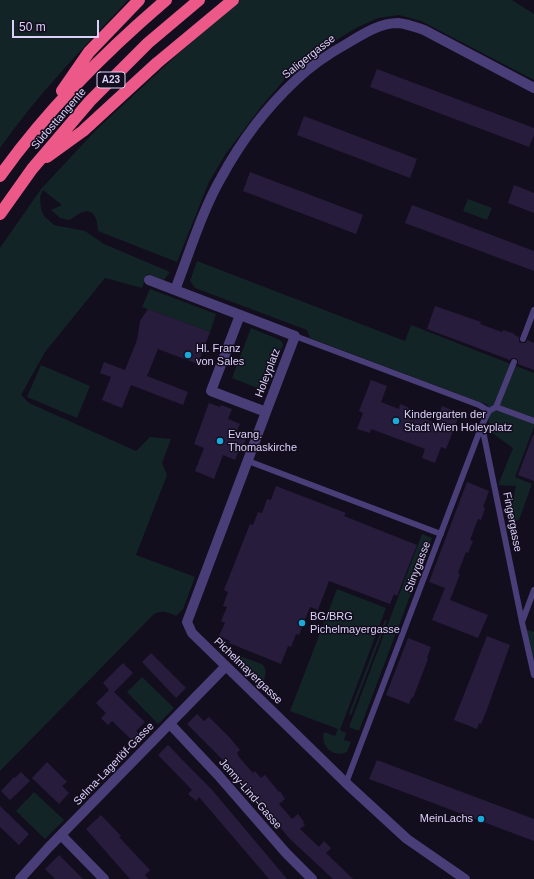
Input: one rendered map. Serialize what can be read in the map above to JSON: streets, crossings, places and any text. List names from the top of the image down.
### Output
{
  "streets": {
    "highway": ["A23", "Südosttangente"],
    "street": [
      "Saligergasse",
      "Holeyplatz",
      "Pichelmayergasse",
      "Selma-Lagerlöf-Gasse",
      "Jenny-Lind-Gasse"
    ],
    "lane": ["Fingergasse", "Stinygasse"]
  },
  "crossings": [
    ["Holeyplatz", "Pichelmayergasse"],
    ["Fingergasse", "Stinygasse"],
    ["Stinygasse", "Pichelmayergasse"],
    ["Pichelmayergasse", "Selma-Lagerlöf-Gasse"],
    ["Selma-Lagerlöf-Gasse", "Jenny-Lind-Gasse"]
  ],
  "places": [
    "Hl. Franz von Sales",
    "Kindergarten der Stadt Wien Holeyplatz",
    "Evang. Thomaskirche",
    "BG/BRG Pichelmayergasse",
    "MeinLachs"
  ],
  "scale_bar": "50 m"
}
